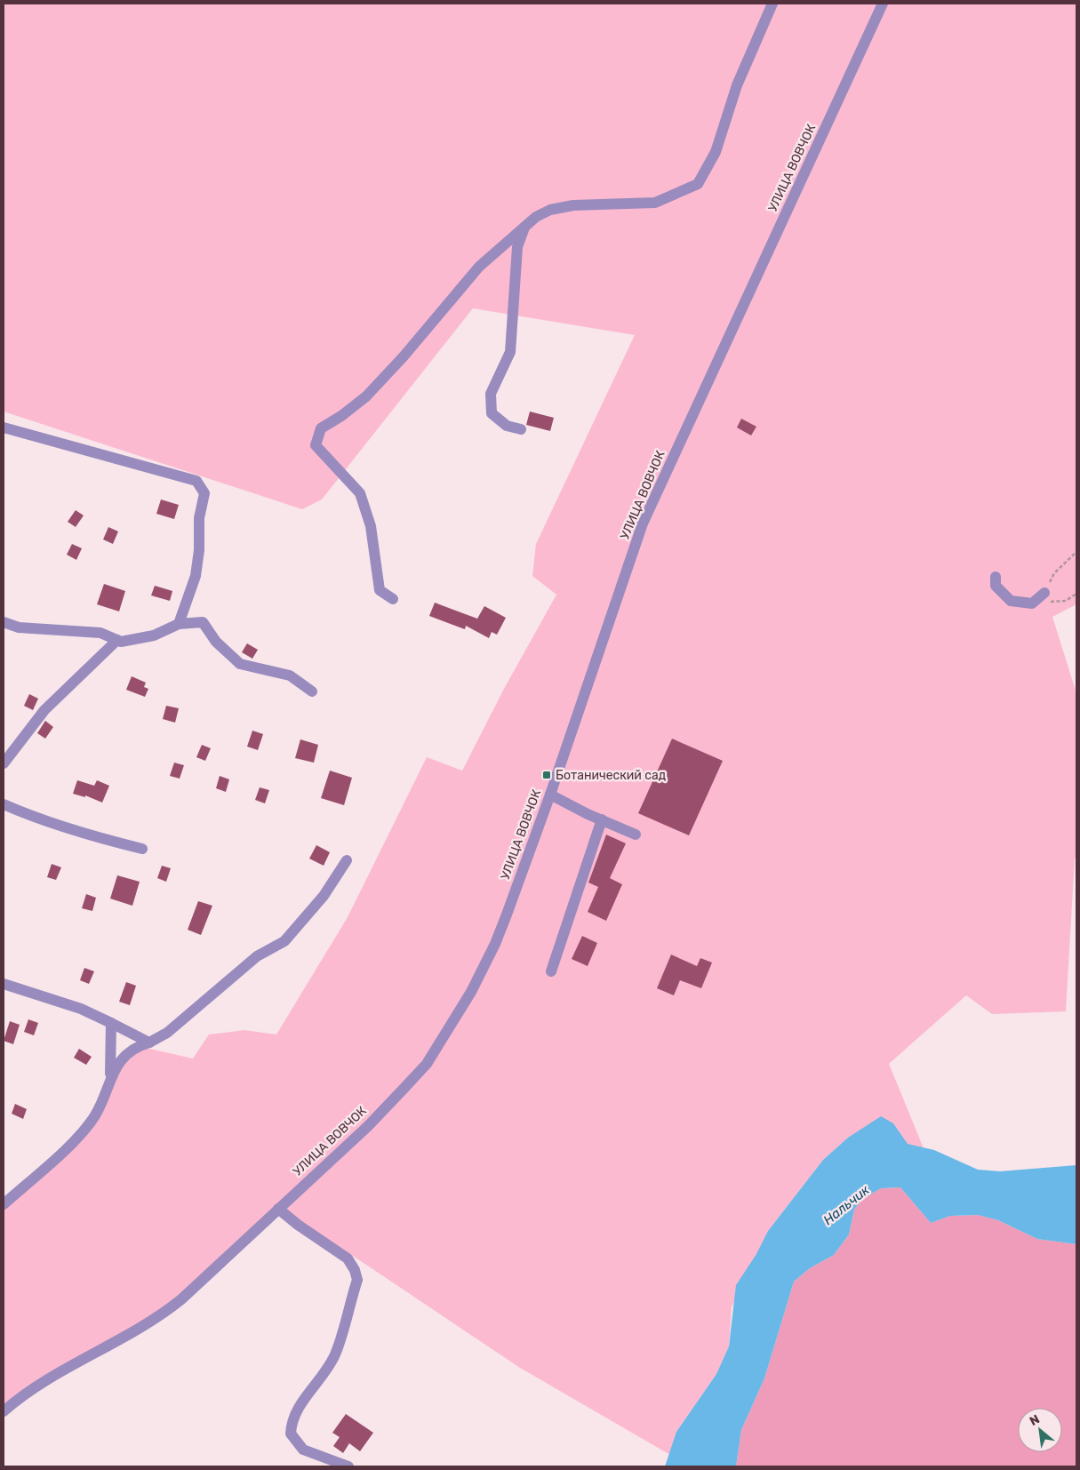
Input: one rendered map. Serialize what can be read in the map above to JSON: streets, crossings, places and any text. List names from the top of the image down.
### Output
{
  "streets": {
    "street": ["УЛИЦА ВОВЧОК"]
  },
  "water": ["Нальчик"],
  "places": {
    "transit": ["Ботанический сад"]
  },
  "north": "top left"
}
